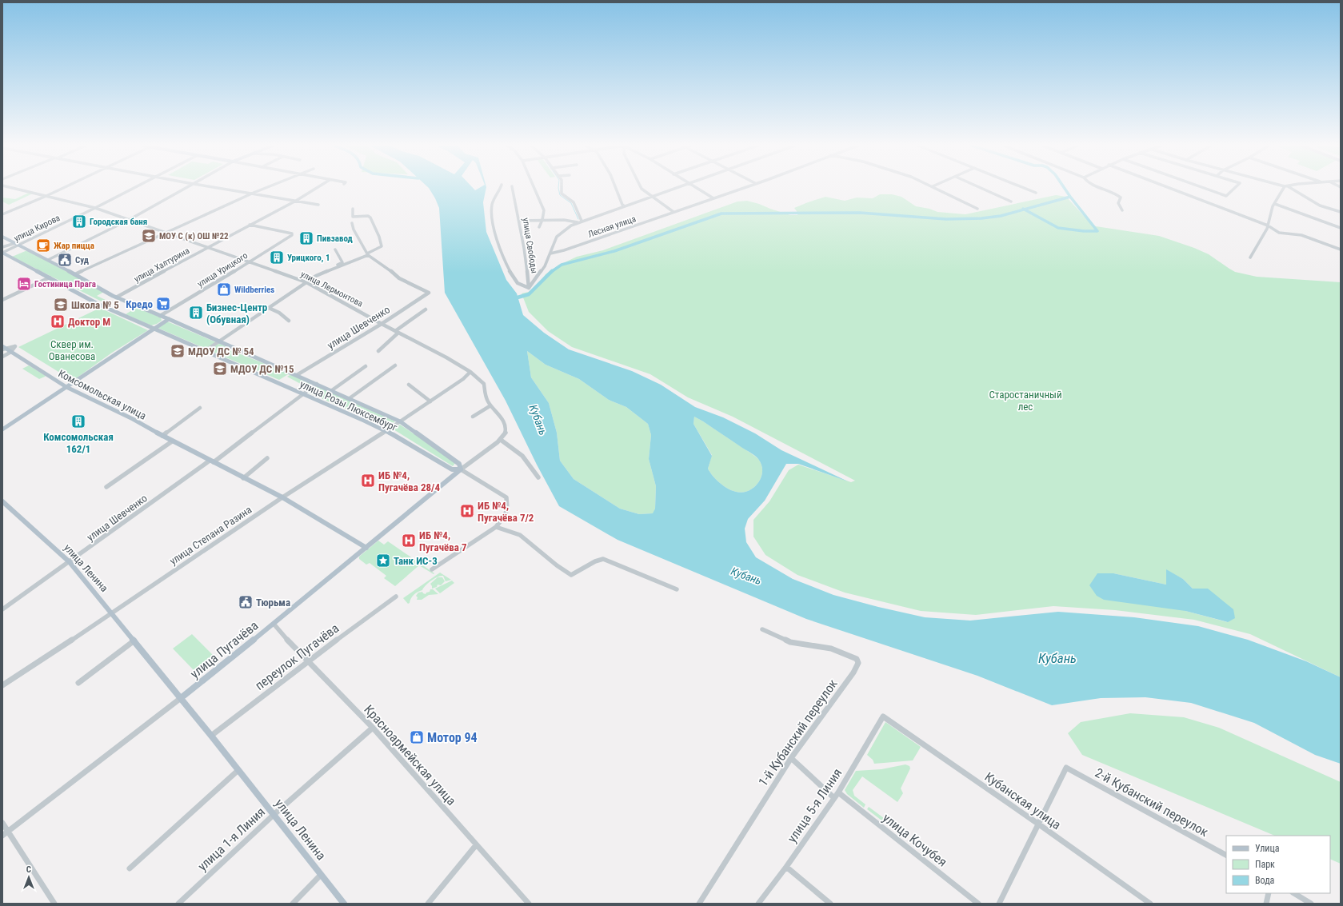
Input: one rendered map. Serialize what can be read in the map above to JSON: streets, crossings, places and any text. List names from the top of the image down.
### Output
{
  "streets": {
    "main road": [
      "Комсомольская улица",
      "улица Розы Люксембург",
      "улица Ленина",
      "улица Пугачёва"
    ],
    "street": [
      "Лесная улица",
      "улица Кирова",
      "улица Свободы",
      "улица Халтурина",
      "улица Урицкого",
      "улица Лермонтова",
      "улица Шевченко",
      "улица Степана Разина",
      "переулок Пугачёва",
      "1-й Кубанский переулок",
      "Красноармейская улица",
      "Кубанская улица",
      "2-й Кубанский переулок",
      "улица 5-я Линия",
      "улица 1-я Линия",
      "улица Кочубея"
    ]
  },
  "crossings": [
    ["улица Кирова", "улица Лермонтова"],
    ["улица Кирова", "улица Розы Люксембург"],
    ["улица Халтурина", "улица Урицкого"],
    ["улица Халтурина", "улица Лермонтова"],
    ["улица Халтурина", "улица Розы Люксембург"],
    ["улица Урицкого", "улица Лермонтова"],
    ["улица Урицкого", "улица Розы Люксембург"],
    ["улица Лермонтова", "улица Шевченко"],
    ["улица Лермонтова", "улица Степана Разина"],
    ["улица Лермонтова", "улица Пугачёва"],
    ["улица Шевченко", "Комсомольская улица"],
    ["улица Шевченко", "улица Розы Люксембург"],
    ["улица Шевченко", "улица Ленина"],
    ["Комсомольская улица", "улица Степана Разина"],
    ["Комсомольская улица", "улица Пугачёва"],
    ["улица Розы Люксембург", "улица Степана Разина"],
    ["улица Розы Люксембург", "улица Пугачёва"],
    ["улица Степана Разина", "улица Ленина"],
    ["улица Ленина", "улица Пугачёва"],
    ["улица Ленина", "переулок Пугачёва"],
    ["улица Ленина", "улица 1-я Линия"],
    ["улица Пугачёва", "Красноармейская улица"],
    ["переулок Пугачёва", "Красноармейская улица"],
    ["1-й Кубанский переулок", "улица Кочубея"],
    ["Красноармейская улица", "улица 1-я Линия"],
    ["Кубанская улица", "2-й Кубанский переулок"],
    ["Кубанская улица", "улица 5-я Линия"],
    ["улица 5-я Линия", "улица Кочубея"]
  ],
  "water": ["Кубань"],
  "parks": ["Сквер им. Ованесова", "Старостаничный лес"],
  "places": {
    "building": [
      "Городская баня",
      "Пивзавод",
      "Урицкого, 1",
      "Бизнес-Центр (Обувная)",
      "Комсомольская 162/1"
    ],
    "school or university": [
      "МОУ С (к) ОШ №22",
      "Школа № 5",
      "МДОУ ДС № 54",
      "МДОУ ДС №15"
    ],
    "cafe": ["Жар пицца"],
    "public building": ["Суд", "Тюрьма"],
    "hotel": ["Гостиница Прага"],
    "shop": ["Wildberries", "Мотор 94"],
    "supermarket": ["Кредо"],
    "hospital": [
      "Доктор М",
      "ИБ №4, Пугачёва 28/4",
      "ИБ №4, Пугачёва 7/2",
      "ИБ №4, Пугачёва 7"
    ],
    "place": ["Танк ИС-3"]
  },
  "legend": ["Улица", "Парк", "Вода"],
  "north": "top"
}
